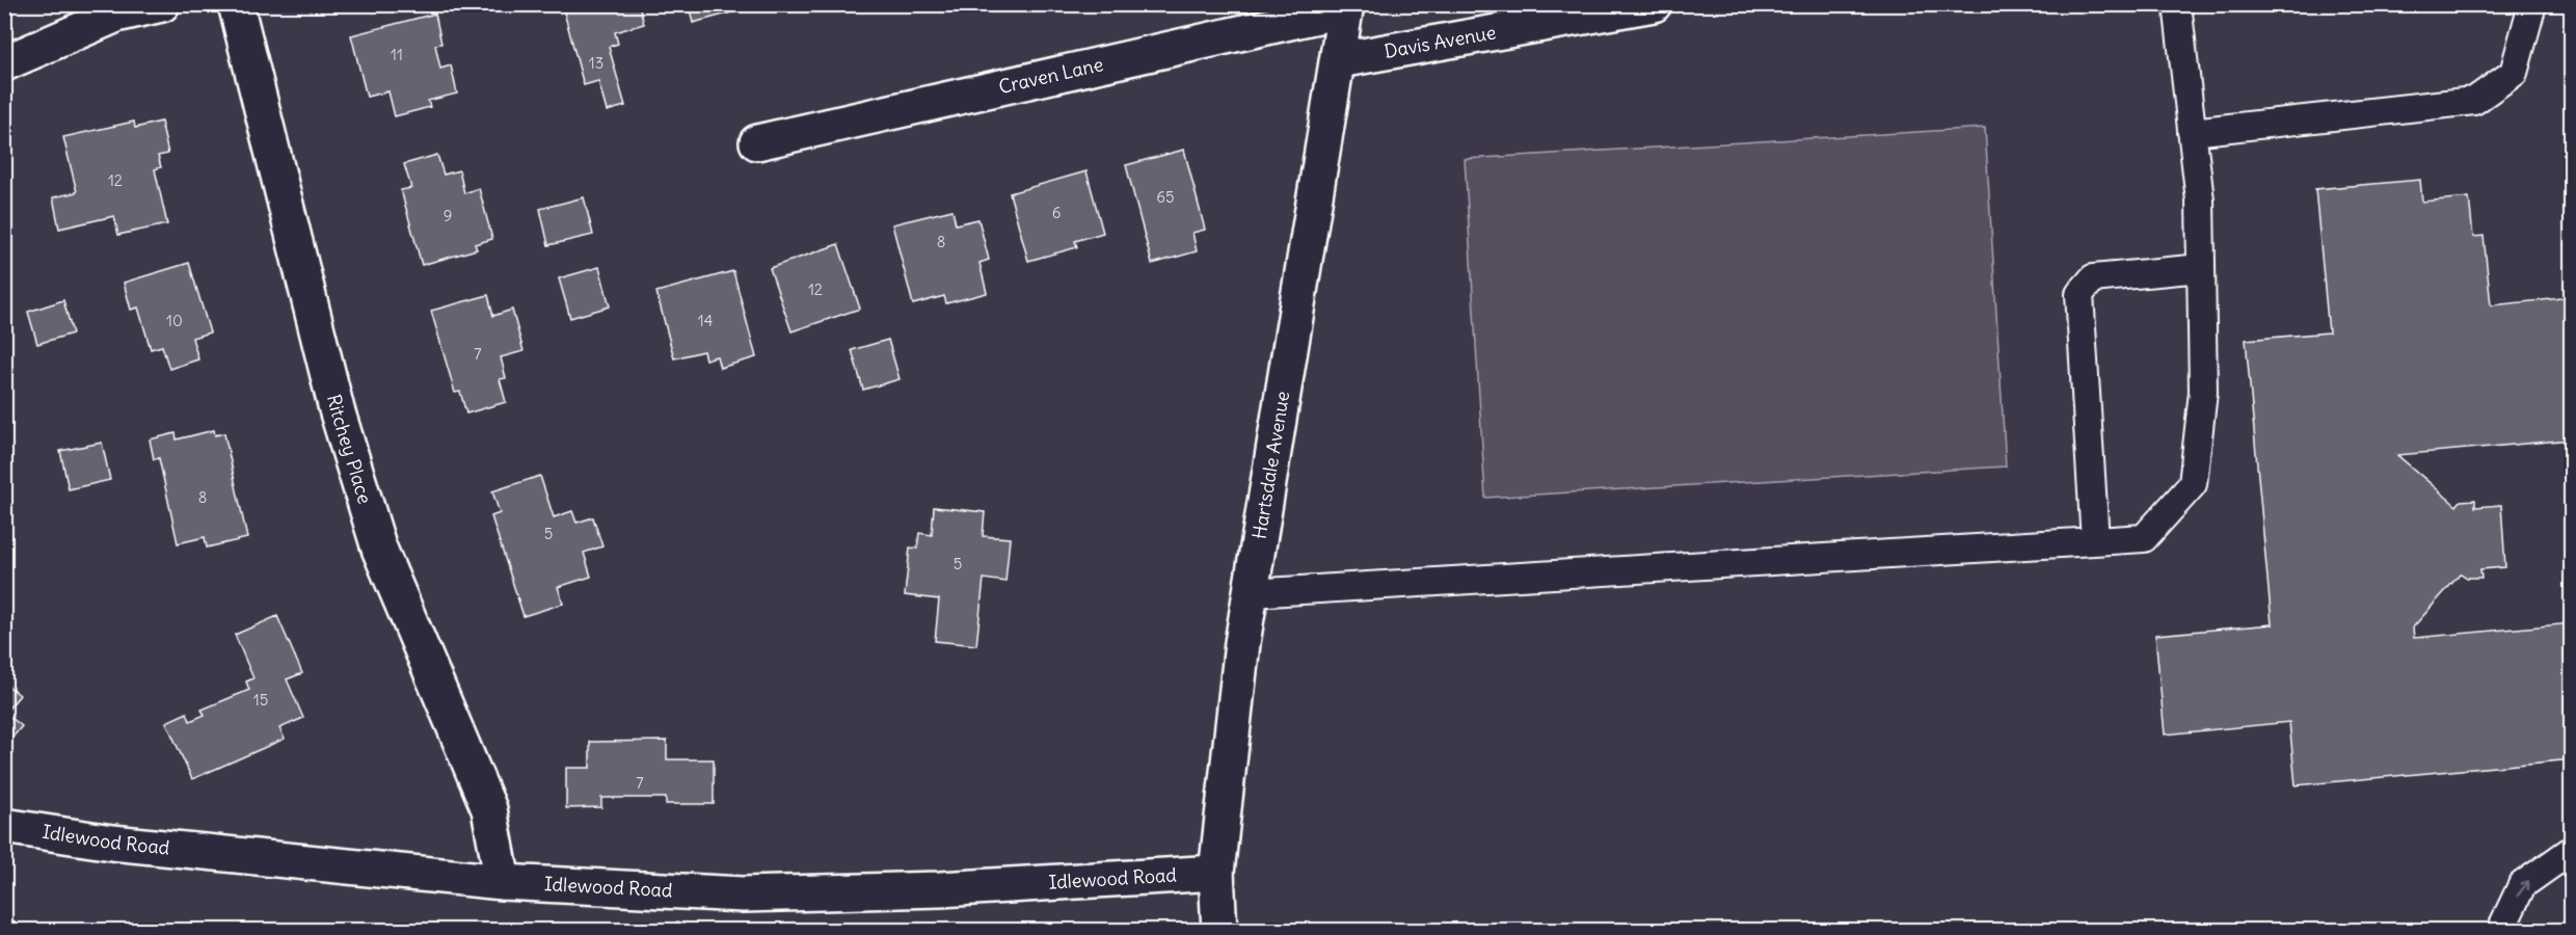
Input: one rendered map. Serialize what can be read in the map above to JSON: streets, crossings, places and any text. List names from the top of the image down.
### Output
{
  "streets": {
    "street": [
      "Davis Avenue",
      "Craven Lane",
      "Ritchey Place",
      "Hartsdale Avenue",
      "Idlewood Road"
    ]
  },
  "crossings": [
    ["Davis Avenue", "Hartsdale Avenue"],
    ["Craven Lane", "Hartsdale Avenue"],
    ["Ritchey Place", "Idlewood Road"],
    ["Hartsdale Avenue", "Idlewood Road"]
  ],
  "house_numbers": [
    "11",
    "13",
    "12",
    "65",
    "6",
    "9",
    "8",
    "12",
    "10",
    "14",
    "7",
    "8",
    "5",
    "5",
    "15",
    "7"
  ]
}
